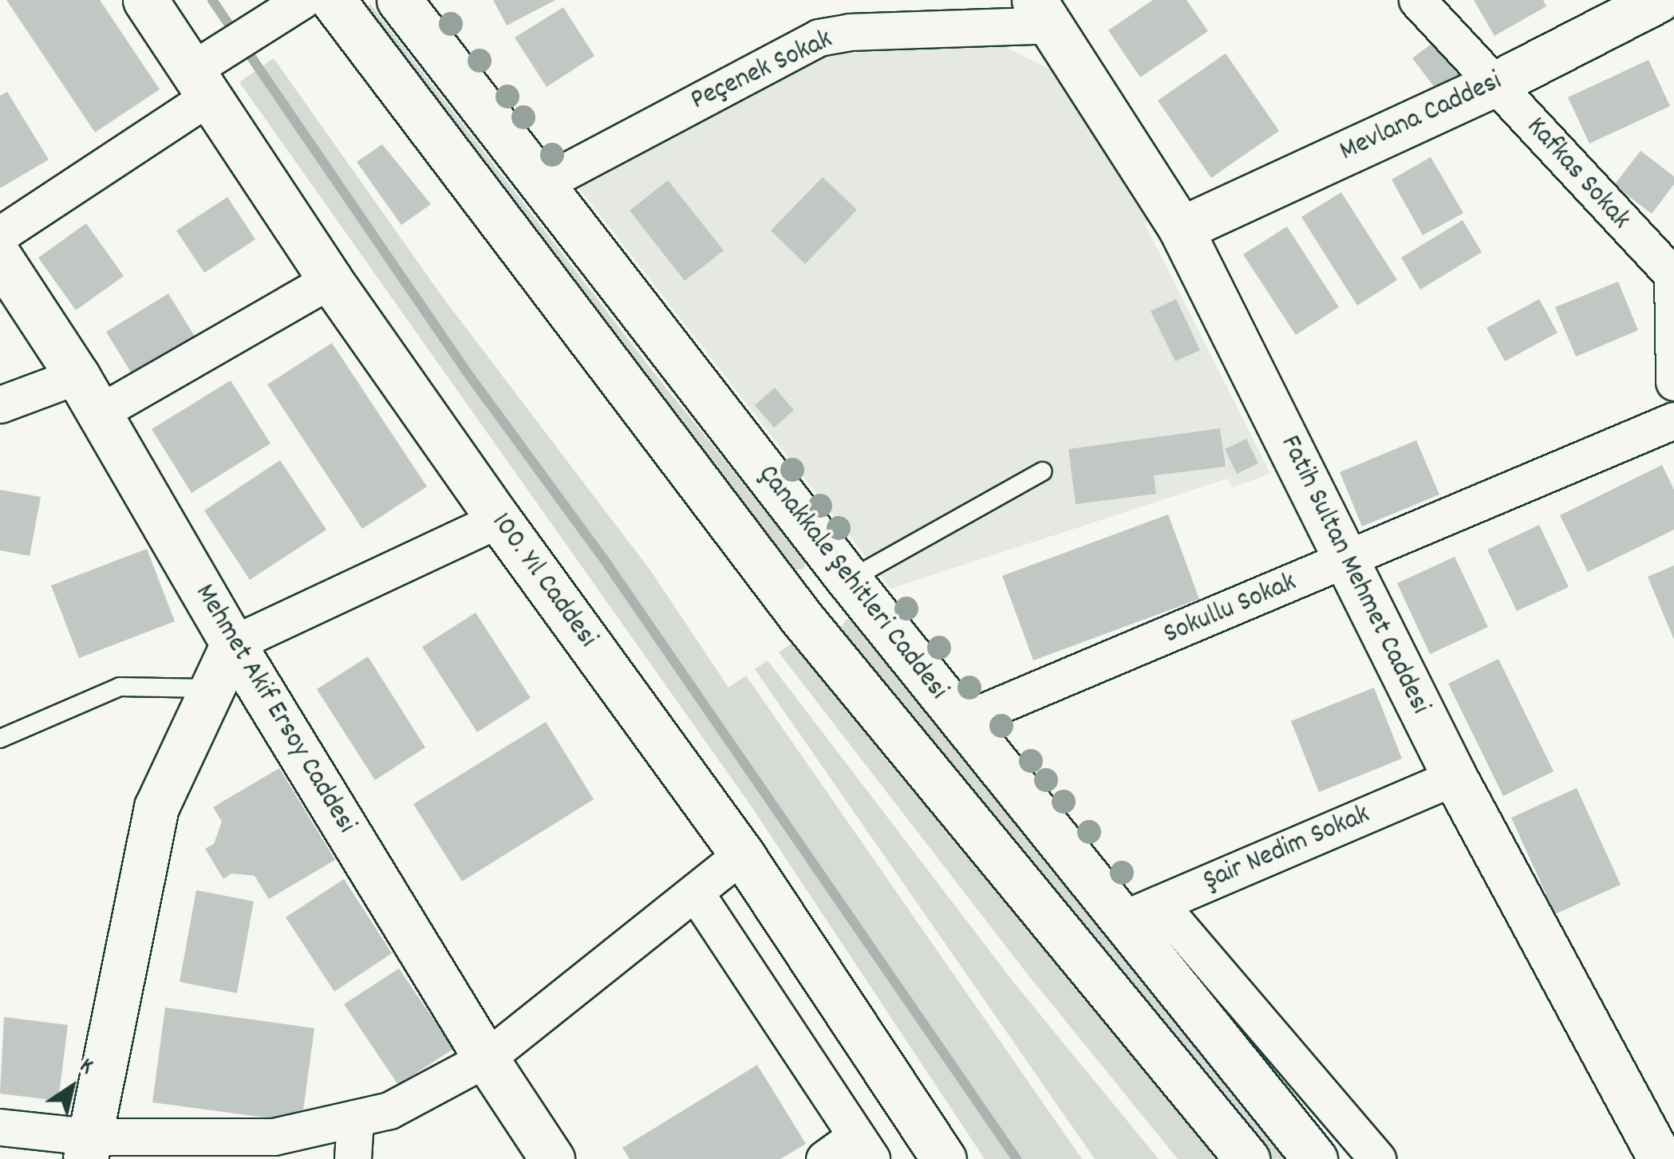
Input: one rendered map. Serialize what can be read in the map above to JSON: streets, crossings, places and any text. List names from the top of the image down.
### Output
{
  "streets": {
    "street": [
      "Peçenek Sokak",
      "Mevlana Caddesi",
      "Kafkas Sokak",
      "Fatih Sultan Mehmet Caddesi",
      "100. Yıl Caddesi",
      "Çanakkale Şehitleri Caddesi",
      "Sokullu Sokak",
      "Mehmet Akif Ersoy Caddesi",
      "Şair Nedim Sokak"
    ]
  },
  "crossings": [
    ["Peçenek Sokak", "Fatih Sultan Mehmet Caddesi"],
    ["Peçenek Sokak", "Çanakkale Şehitleri Caddesi"],
    ["Mevlana Caddesi", "Kafkas Sokak"],
    ["Mevlana Caddesi", "Fatih Sultan Mehmet Caddesi"],
    ["Fatih Sultan Mehmet Caddesi", "Sokullu Sokak"],
    ["Fatih Sultan Mehmet Caddesi", "Şair Nedim Sokak"],
    ["Çanakkale Şehitleri Caddesi", "Sokullu Sokak"],
    ["Çanakkale Şehitleri Caddesi", "Şair Nedim Sokak"]
  ],
  "north": "top right"
}
